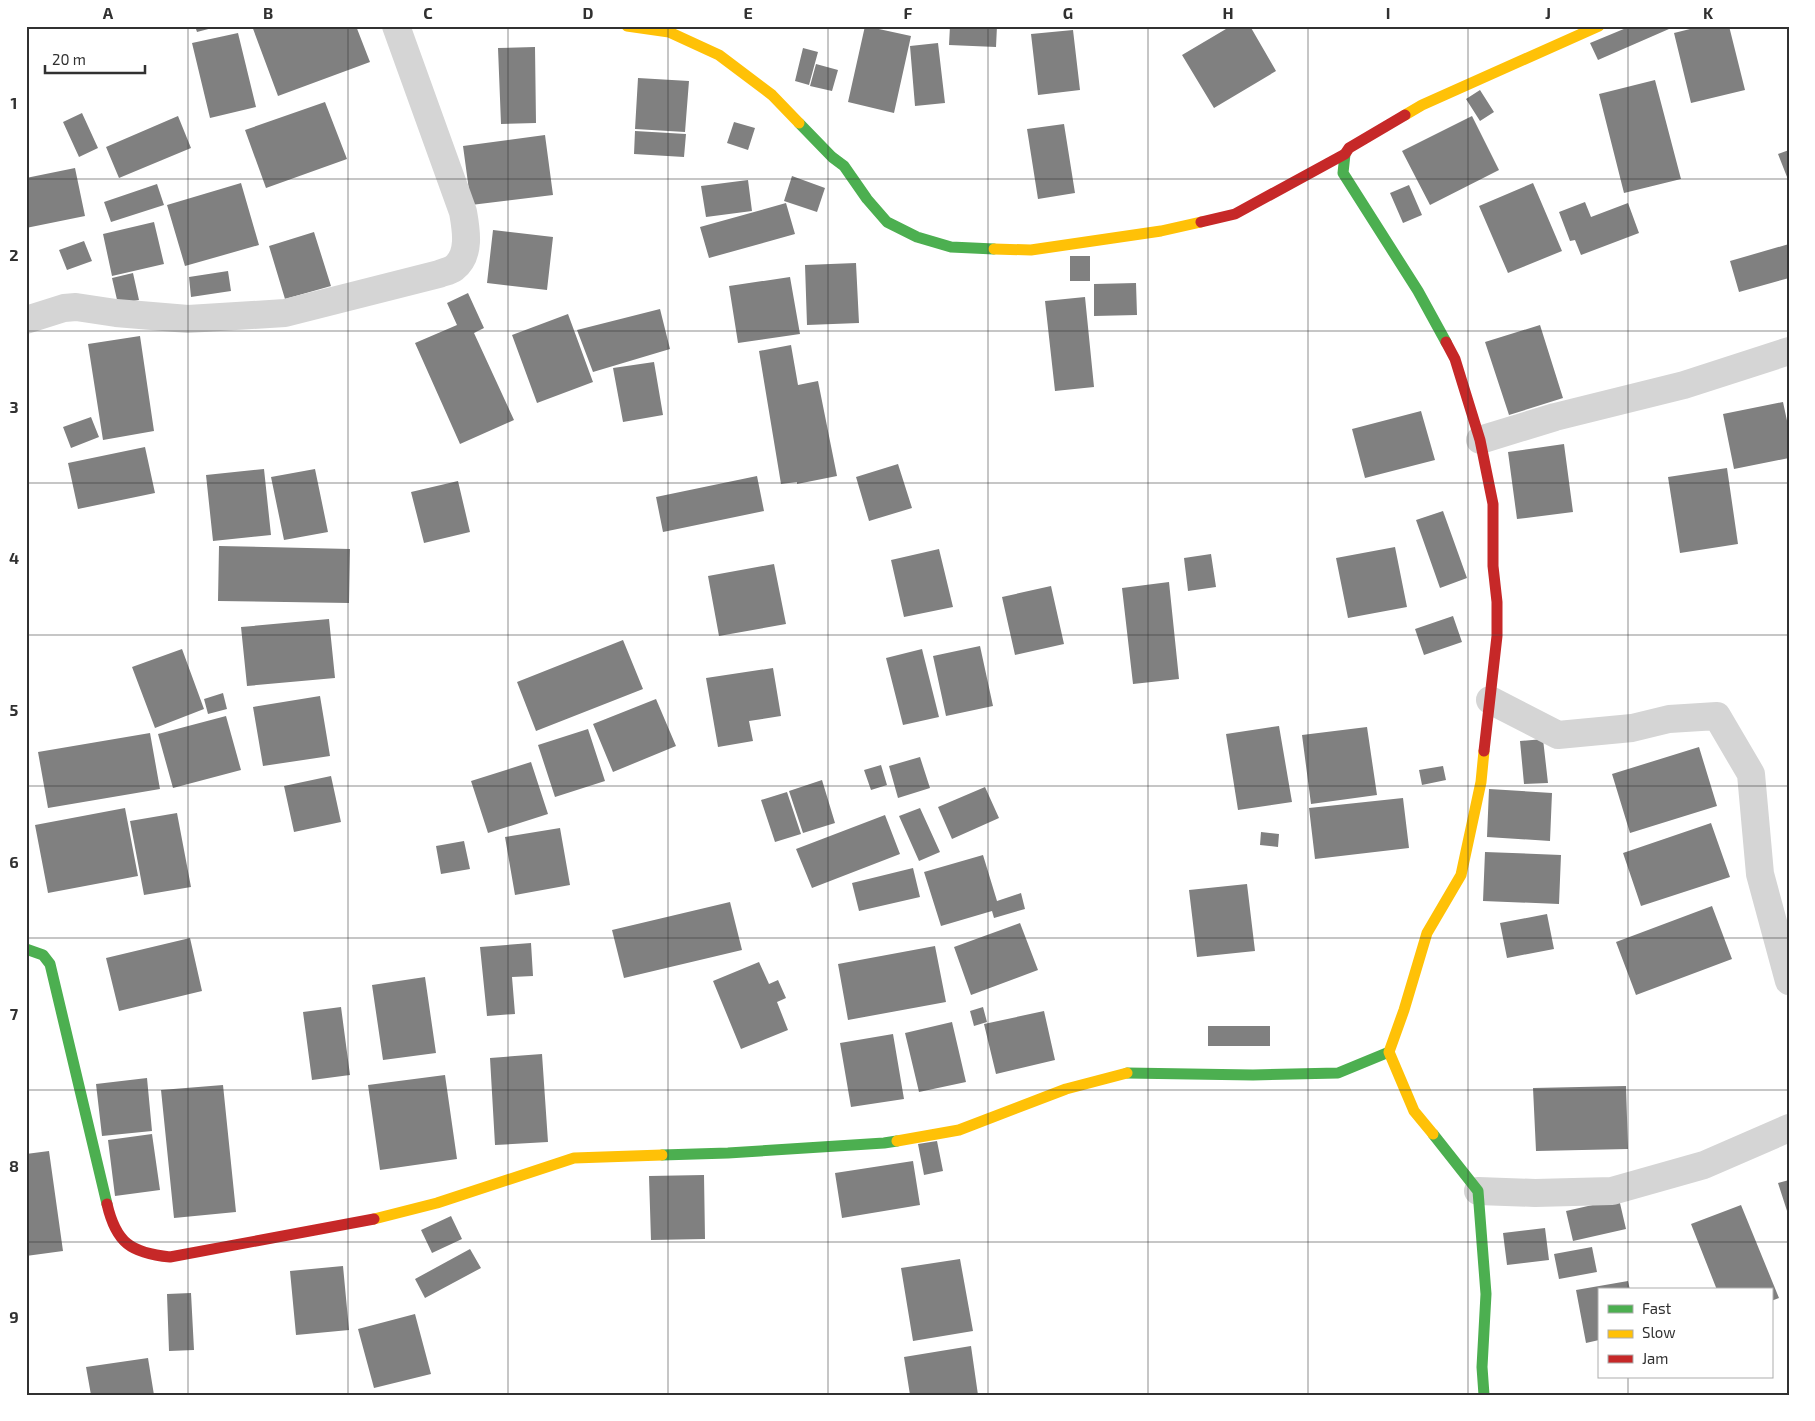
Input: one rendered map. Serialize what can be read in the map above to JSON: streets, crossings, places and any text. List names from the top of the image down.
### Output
{
  "legend": ["Fast", "Slow", "Jam"],
  "scale_bar": "20 m",
  "grid": {
    "columns": [
      "A",
      "B",
      "C",
      "D",
      "E",
      "F",
      "G",
      "H",
      "I",
      "J",
      "K"
    ],
    "rows": [
      "1",
      "2",
      "3",
      "4",
      "5",
      "6",
      "7",
      "8",
      "9"
    ]
  }
}
